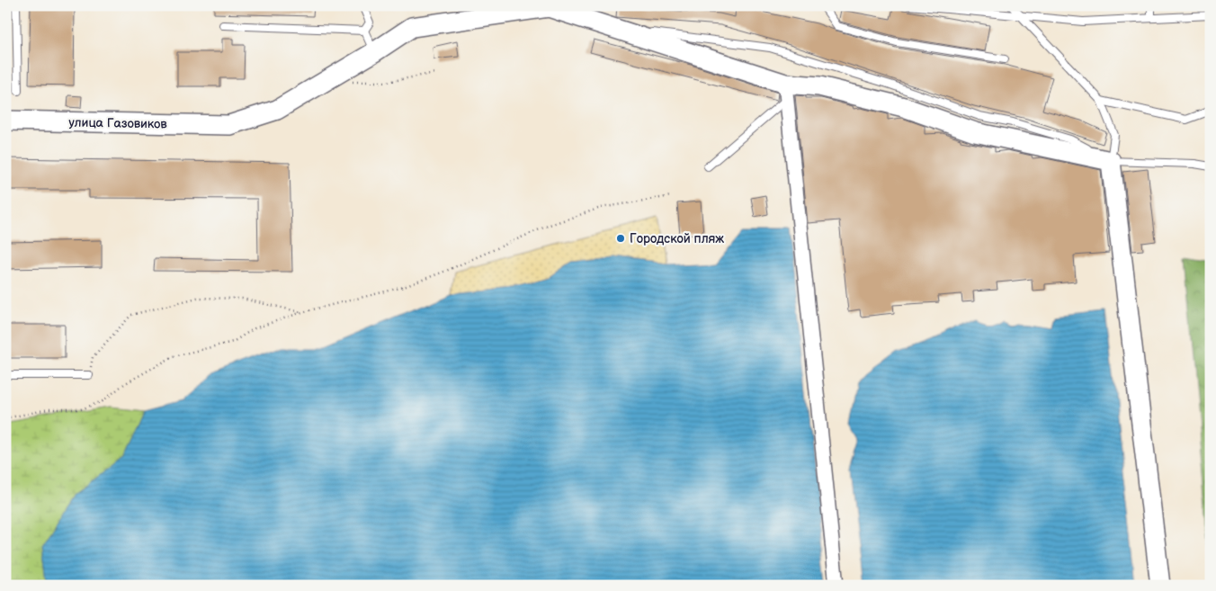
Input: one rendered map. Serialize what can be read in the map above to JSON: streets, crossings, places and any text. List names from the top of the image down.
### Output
{
  "streets": {
    "street": ["улица Газовиков"]
  },
  "places": ["Городской пляж"]
}
